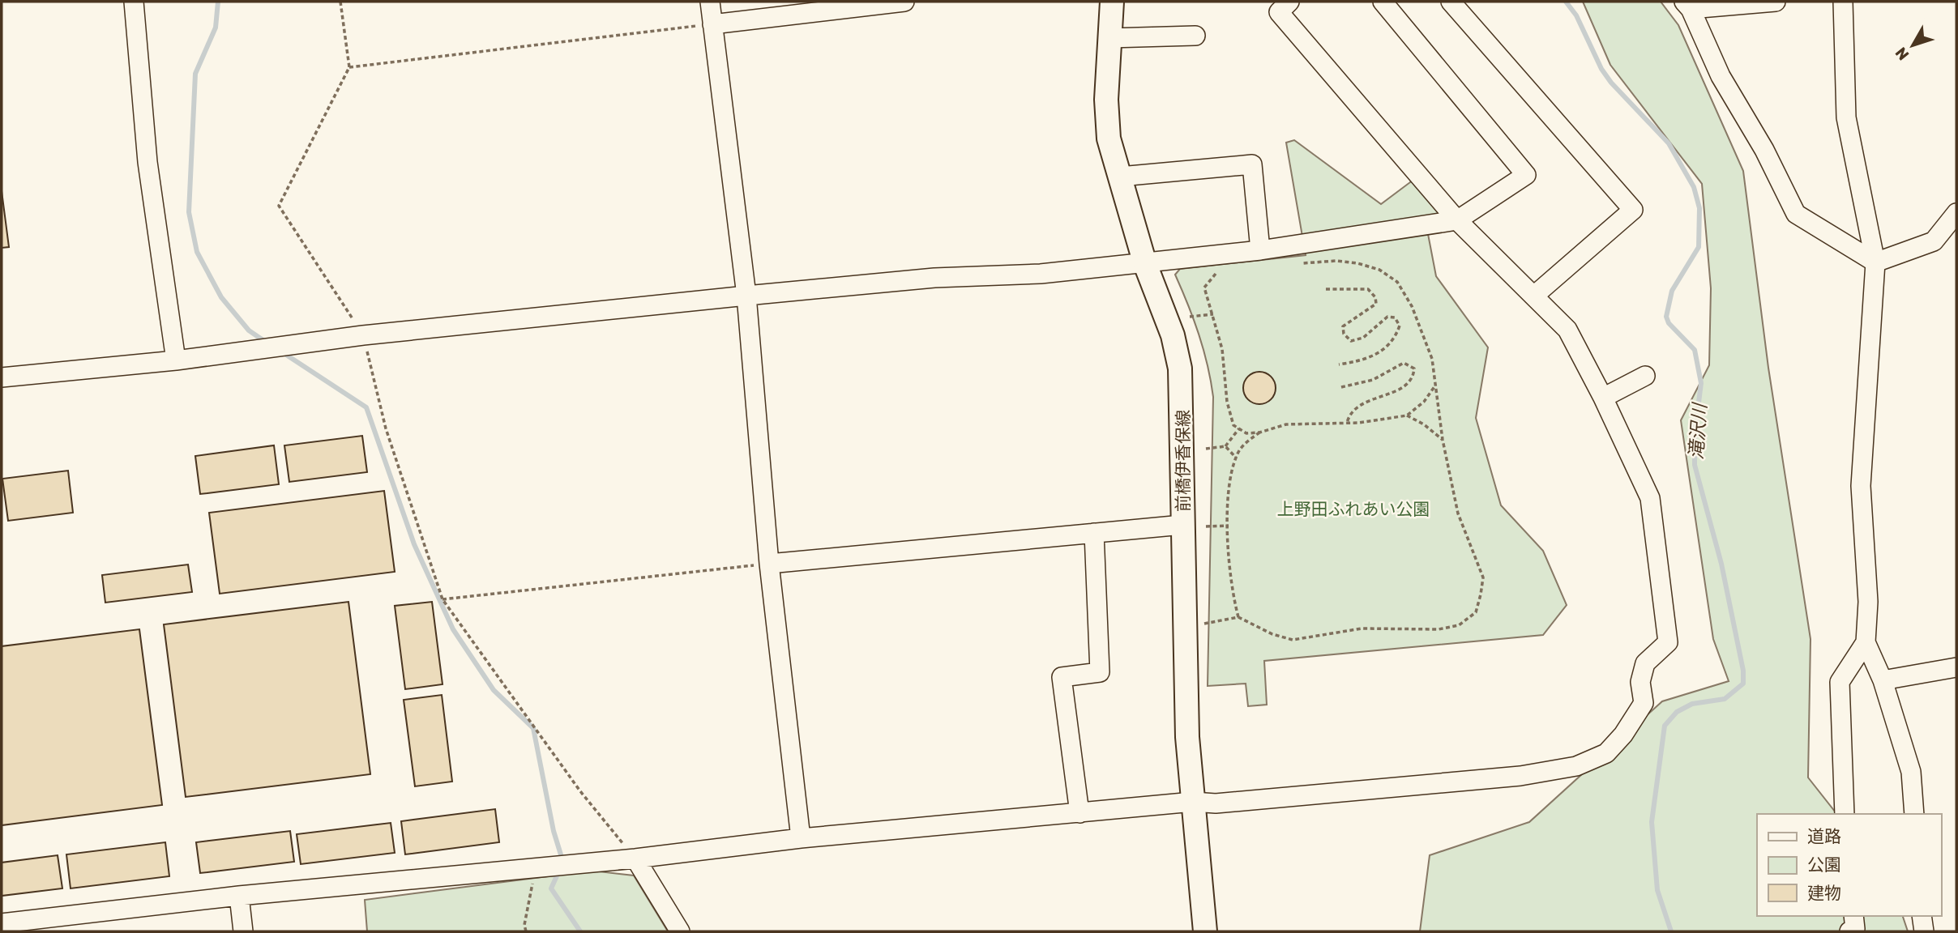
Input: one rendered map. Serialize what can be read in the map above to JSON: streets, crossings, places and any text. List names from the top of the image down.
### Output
{
  "streets": {
    "main road": ["前橋伊香保線"]
  },
  "water": ["滝沢川"],
  "parks": ["上野田ふれあい公園"],
  "legend": ["道路", "公園", "建物"],
  "north": "bottom left"
}
